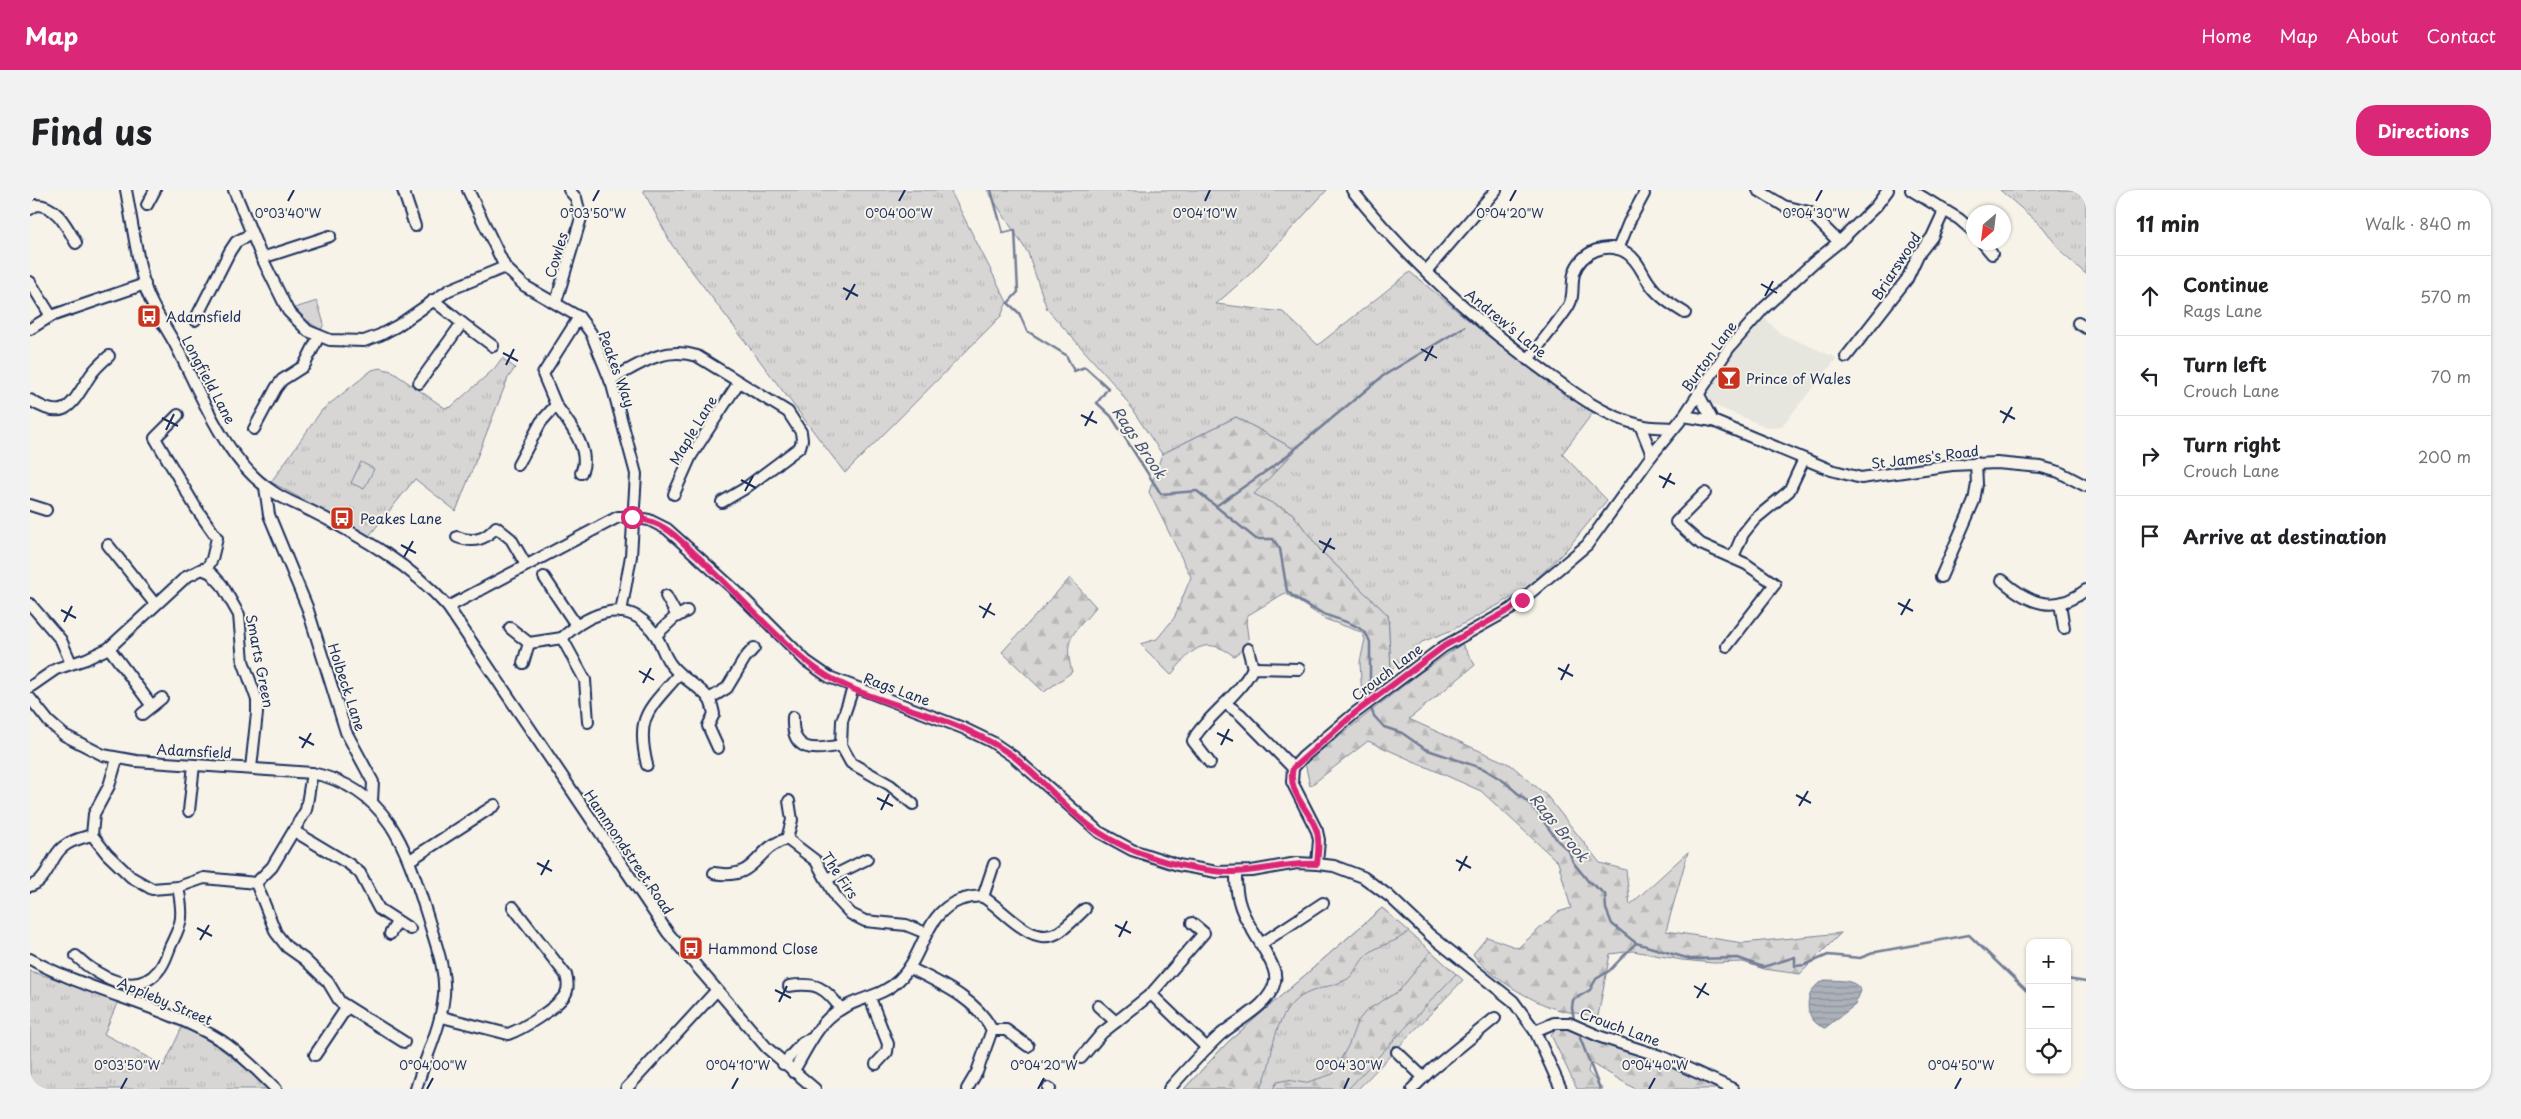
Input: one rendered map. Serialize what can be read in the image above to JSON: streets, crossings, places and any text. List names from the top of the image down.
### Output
{
  "streets": {
    "street": [
      "Cowles",
      "Briarswood",
      "Andrew's Lane",
      "Burton Lane",
      "Peakes Way",
      "Longfield Lane",
      "Maple Lane",
      "St James's Road",
      "Smarts Green",
      "Crouch Lane",
      "Holbeck Lane",
      "Rags Lane",
      "Adamsfield",
      "Hammondstreet Road",
      "The Firs",
      "Appleby Street"
    ]
  },
  "crossings": [
    ["Cowles", "Peakes Way"],
    ["Andrew's Lane", "Crouch Lane"],
    ["Burton Lane", "St James's Road"],
    ["Burton Lane", "Crouch Lane"],
    ["Peakes Way", "Rags Lane"],
    ["Longfield Lane", "Holbeck Lane"],
    ["Longfield Lane", "Hammondstreet Road"],
    ["St James's Road", "Crouch Lane"],
    ["Smarts Green", "Adamsfield"],
    ["Holbeck Lane", "Adamsfield"]
  ],
  "water": ["Rags Brook"],
  "places": {
    "bus stop": ["Adamsfield", "Peakes Lane", "Hammond Close"],
    "bar": ["Prince of Wales"]
  },
  "north": "bottom left",
  "page": {
    "header": "Map",
    "nav": [
      "Home",
      "Map",
      "About",
      "Contact"
    ],
    "title": "Find us",
    "buttons": "Directions",
    "heading": ["11 min", "Walk · 840 m"],
    "list": [
      ["Continue", "Rags Lane", "570 m"],
      ["Turn left", "Crouch Lane", "70 m"],
      ["Turn right", "Crouch Lane", "200 m"],
      "Arrive at destination"
    ],
    "map_buttons": ["+", "−"]
  },
  "coordinates": [
    "0°03'40\"W",
    "0°03'50\"W",
    "0°04'00\"W",
    "0°04'10\"W",
    "0°04'20\"W",
    "0°04'30\"W",
    "0°04'40\"W",
    "0°04'50\"W"
  ]
}
